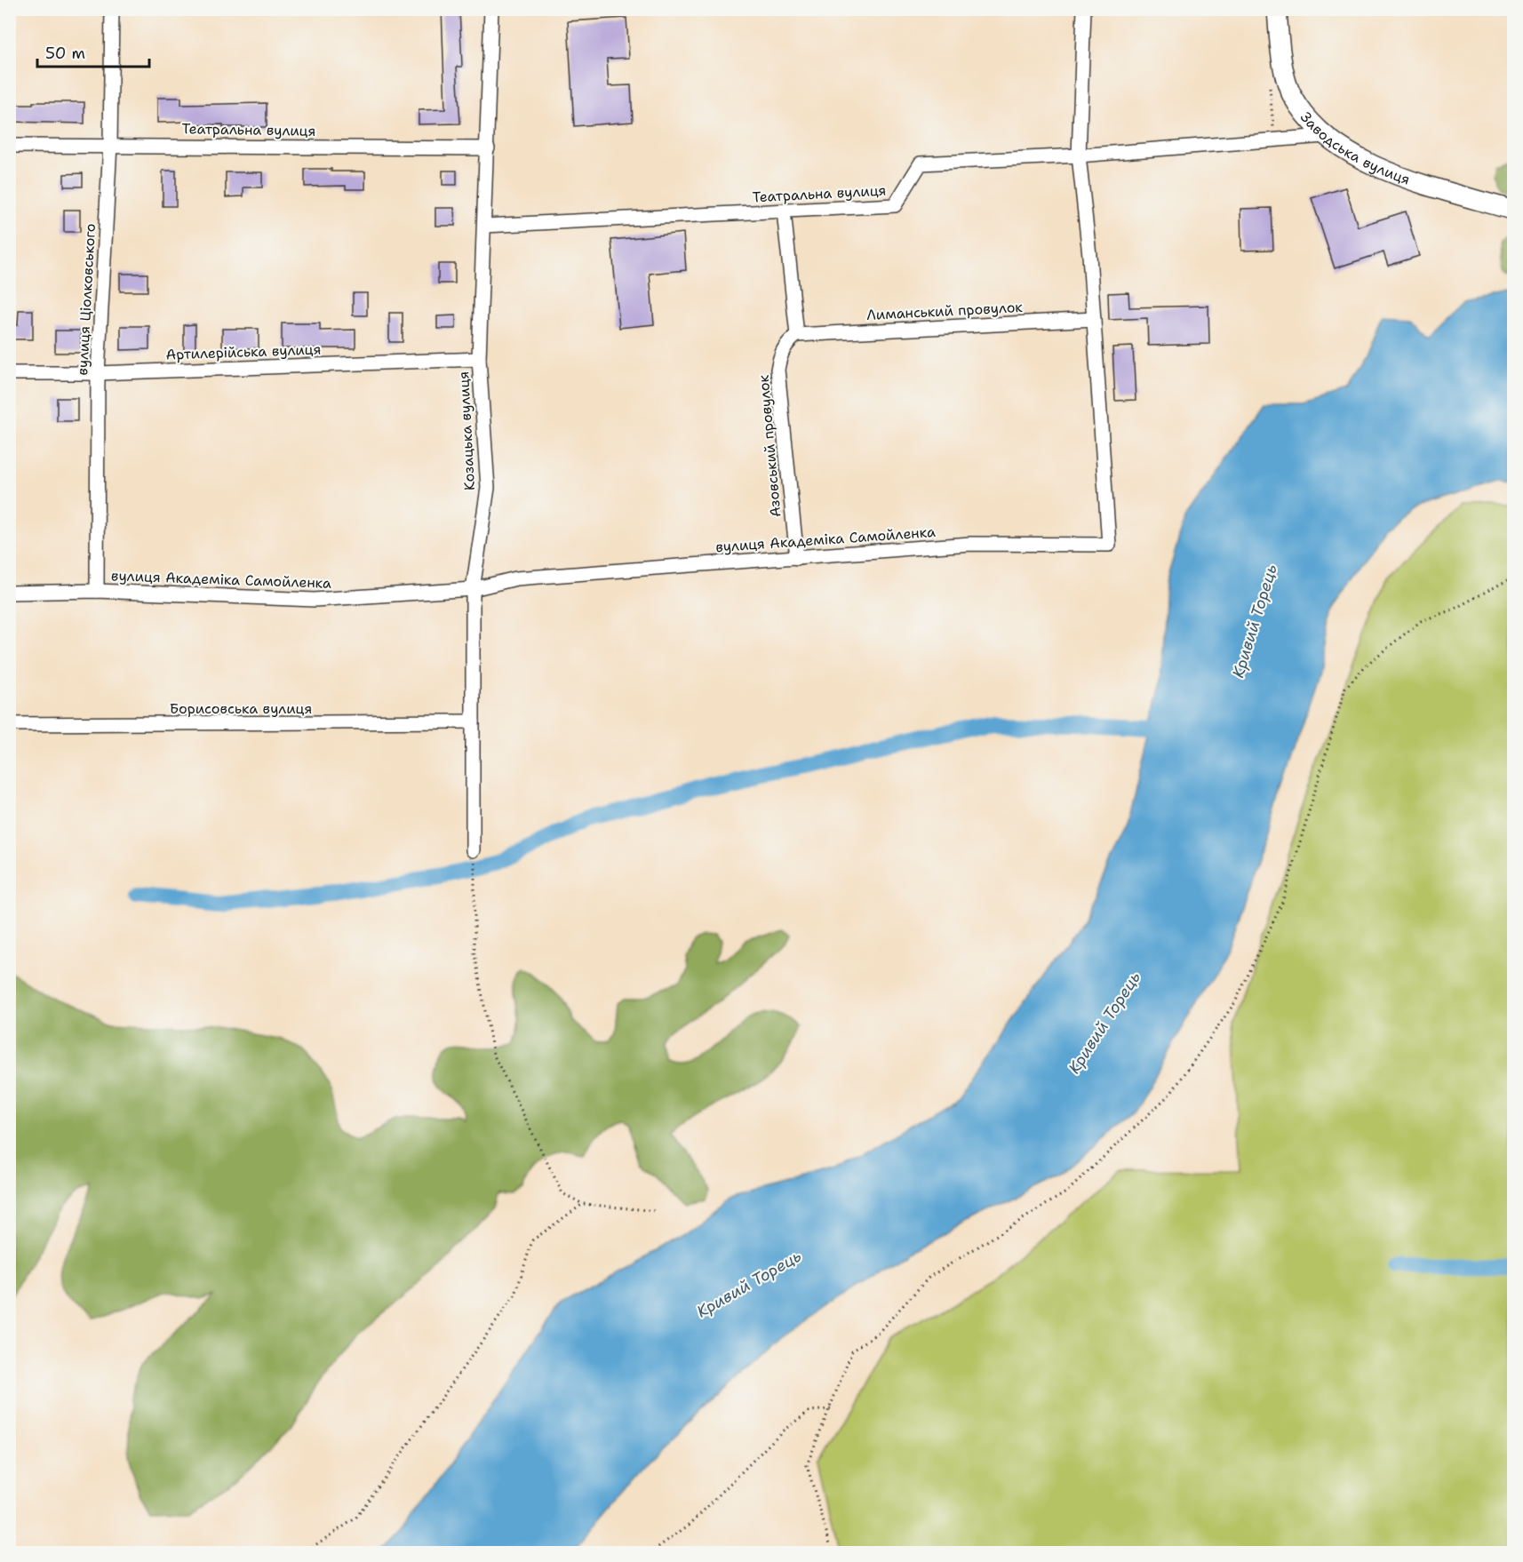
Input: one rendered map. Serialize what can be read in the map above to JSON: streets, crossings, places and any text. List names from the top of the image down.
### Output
{
  "streets": {
    "street": [
      "Театральна вулиця",
      "Заводська вулиця",
      "вулиця Ціолковського",
      "Лиманський провулок",
      "Артилерійська вулиця",
      "Козацька вулиця",
      "Азовський провулок",
      "вулиця Академіка Самойленка",
      "Борисовська вулиця"
    ]
  },
  "crossings": [
    ["Театральна вулиця", "Заводська вулиця"],
    ["Театральна вулиця", "вулиця Ціолковського"],
    ["Театральна вулиця", "Козацька вулиця"],
    ["Театральна вулиця", "вулиця Академіка Самойленка"],
    ["вулиця Ціолковського", "Артилерійська вулиця"],
    ["вулиця Ціолковського", "вулиця Академіка Самойленка"],
    ["Лиманський провулок", "Азовський провулок"],
    ["Лиманський провулок", "вулиця Академіка Самойленка"],
    ["Артилерійська вулиця", "Козацька вулиця"],
    ["Козацька вулиця", "вулиця Академіка Самойленка"],
    ["Козацька вулиця", "Борисовська вулиця"],
    ["Азовський провулок", "вулиця Академіка Самойленка"]
  ],
  "water": ["Кривий Торець"],
  "scale_bar": "50 m"
}
